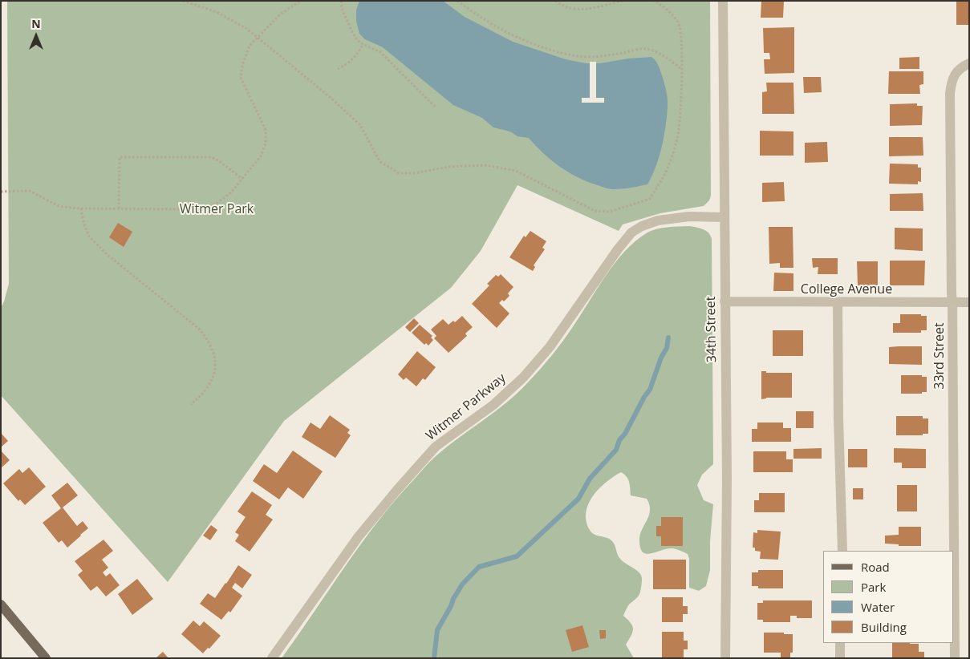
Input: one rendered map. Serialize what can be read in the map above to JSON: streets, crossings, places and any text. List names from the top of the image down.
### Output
{
  "streets": {
    "street": [
      "College Avenue",
      "34th Street",
      "33rd Street",
      "Witmer Parkway"
    ]
  },
  "crossings": [
    ["College Avenue", "34th Street"],
    ["College Avenue", "33rd Street"],
    ["34th Street", "Witmer Parkway"]
  ],
  "parks": ["Witmer Park"],
  "legend": [
    "Road",
    "Park",
    "Water",
    "Building"
  ],
  "north": "top"
}
